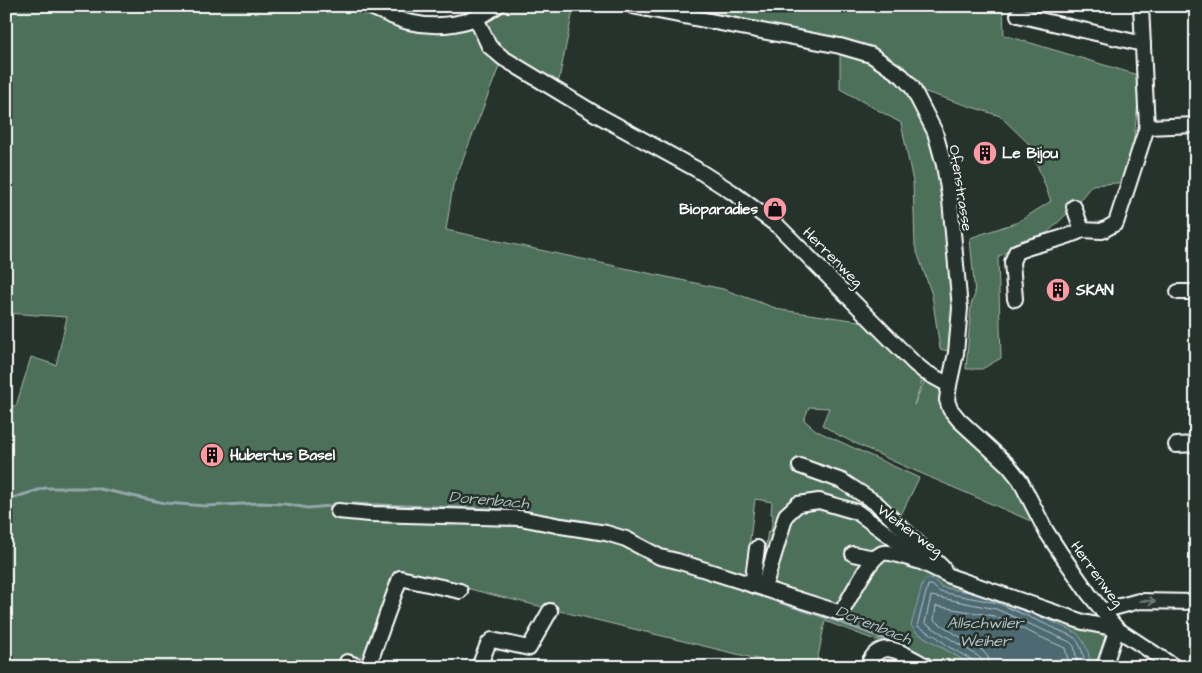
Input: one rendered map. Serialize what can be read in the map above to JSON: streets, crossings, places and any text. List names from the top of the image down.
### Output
{
  "streets": {
    "street": ["Ofenstrasse", "Herrenweg", "Weiherweg"]
  },
  "crossings": [
    ["Ofenstrasse", "Herrenweg"],
    ["Herrenweg", "Weiherweg"]
  ],
  "water": ["Dorenbach", "Allschwiler Weiher"],
  "places": {
    "building": ["Le Bijou", "SKAN", "Hubertus Basel"],
    "shop": ["Bioparadies"]
  }
}
